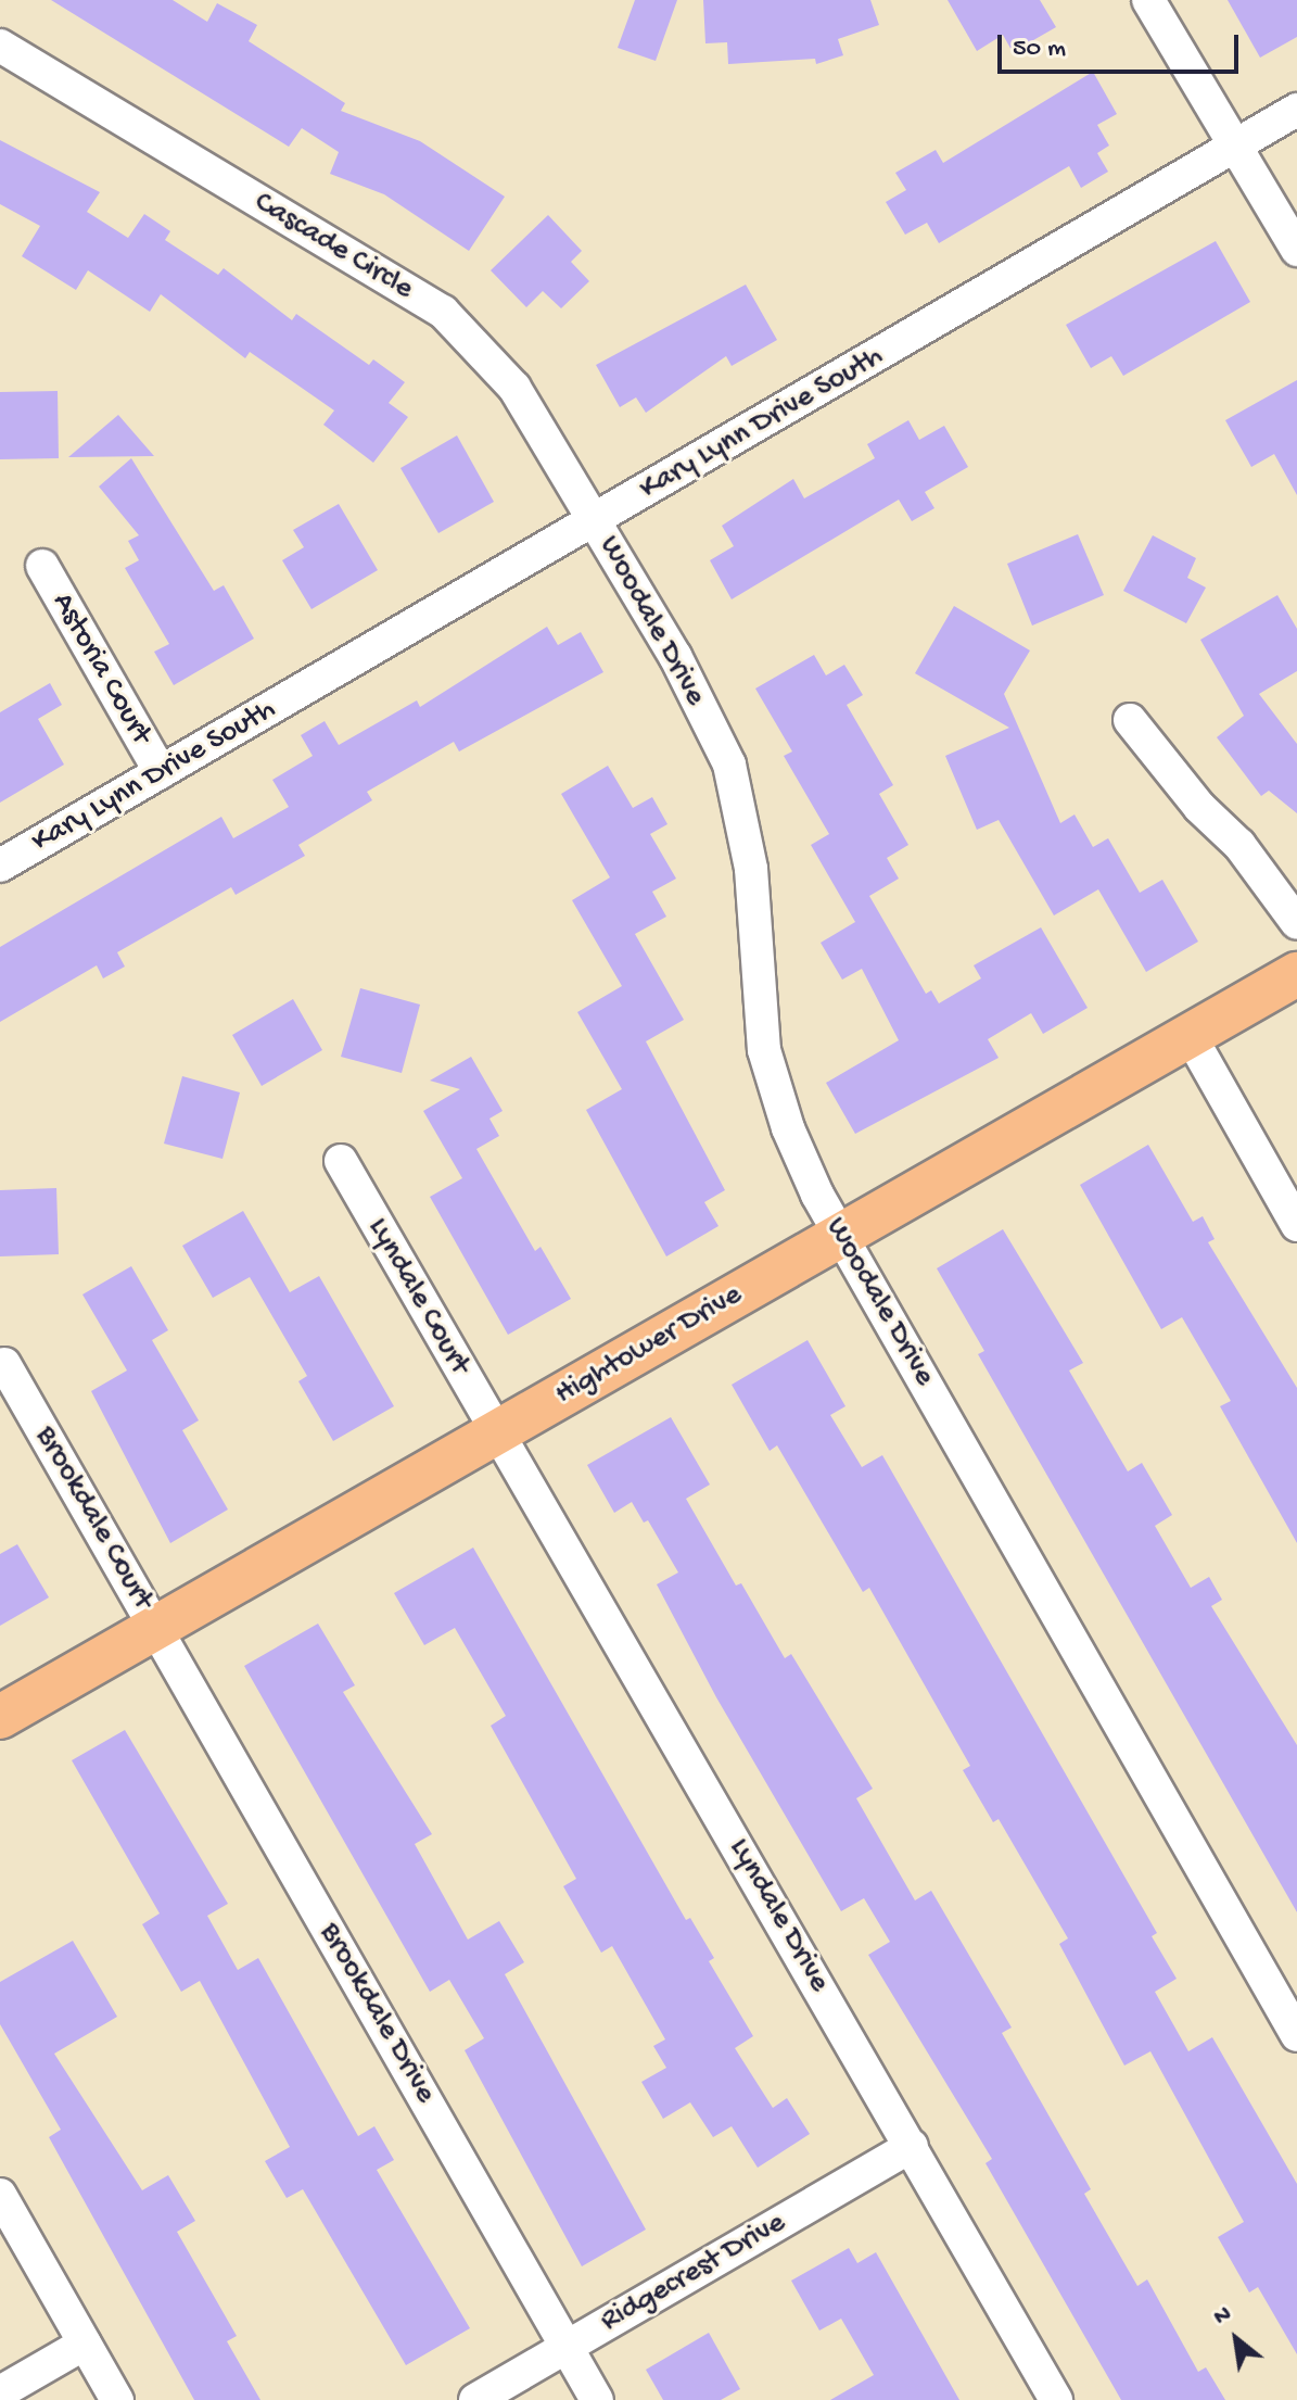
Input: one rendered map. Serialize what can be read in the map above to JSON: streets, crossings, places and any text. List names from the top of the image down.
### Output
{
  "streets": {
    "main road": ["Hightower Drive"],
    "street": [
      "Cascade Circle",
      "Kary Lynn Drive South",
      "Woodale Drive",
      "Astoria Court",
      "Lyndale Court",
      "Brookdale Court",
      "Lyndale Drive",
      "Brookdale Drive",
      "Ridgecrest Drive"
    ]
  },
  "crossings": [
    ["Cascade Circle", "Kary Lynn Drive South"],
    ["Cascade Circle", "Woodale Drive"],
    ["Kary Lynn Drive South", "Woodale Drive"],
    ["Kary Lynn Drive South", "Astoria Court"],
    ["Woodale Drive", "Hightower Drive"],
    ["Lyndale Court", "Hightower Drive"],
    ["Lyndale Court", "Lyndale Drive"],
    ["Hightower Drive", "Brookdale Court"],
    ["Hightower Drive", "Lyndale Drive"],
    ["Hightower Drive", "Brookdale Drive"],
    ["Brookdale Court", "Brookdale Drive"],
    ["Lyndale Drive", "Ridgecrest Drive"],
    ["Brookdale Drive", "Ridgecrest Drive"]
  ],
  "scale_bar": "50 m",
  "north": "top left"
}
